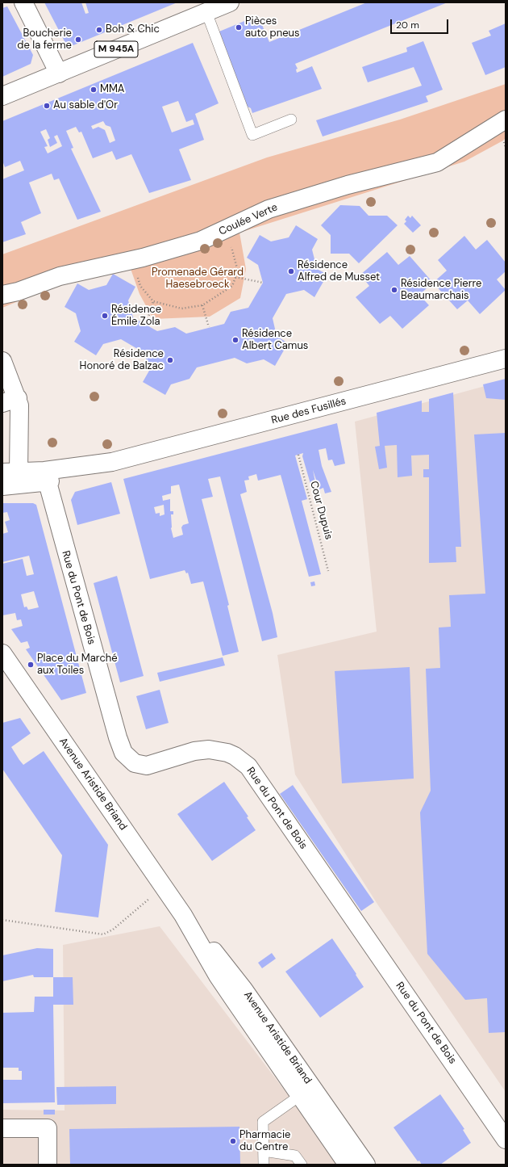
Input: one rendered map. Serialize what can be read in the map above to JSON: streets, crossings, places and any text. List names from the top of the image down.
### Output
{
  "streets": {
    "street": [
      "M 945A",
      "Coulée Verte",
      "Rue des Fusillés",
      "Rue du Pont de Bois",
      "Avenue Aristide Briand"
    ],
    "path": ["Cour Dupuis"]
  },
  "crossings": [
    ["Rue des Fusillés", "Rue du Pont de Bois"]
  ],
  "parks": ["Promenade Gérard Haesebroeck"],
  "places": [
    "Pièces auto pneus",
    "Boh & Chic",
    "Boucherie de la ferme",
    "MMA",
    "Au sable d'Or",
    "Résidence Alfred de Musset",
    "Résidence Pierre Beaumarchais",
    "Résidence Émile Zola",
    "Résidence Albert Camus",
    "Résidence Honoré de Balzac",
    "Place du Marché aux Toiles",
    "Pharmacie du Centre"
  ],
  "scale_bar": "20 m"
}
